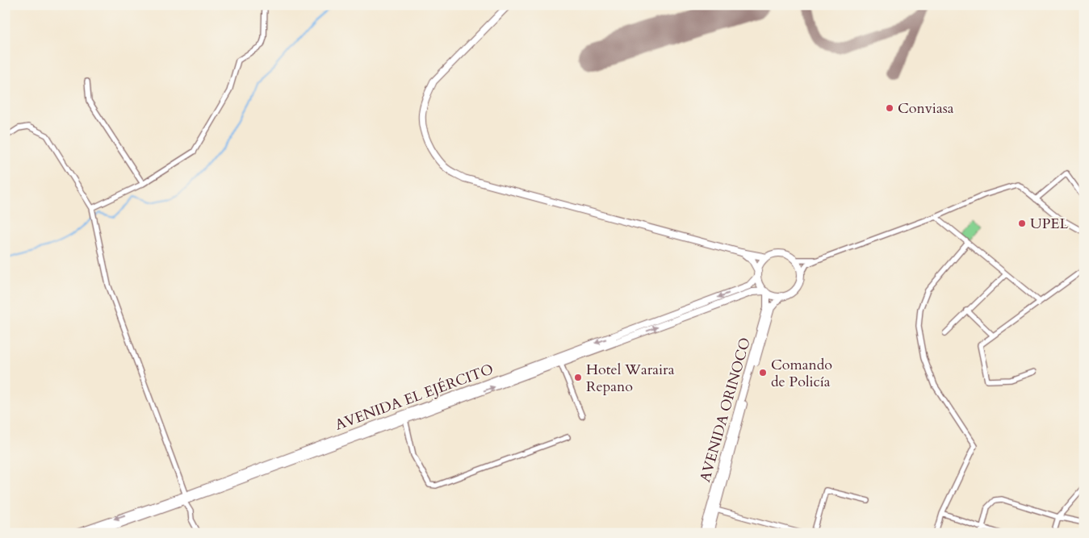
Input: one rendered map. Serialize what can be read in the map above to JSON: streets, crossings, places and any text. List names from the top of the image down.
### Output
{
  "streets": {
    "street": ["AVENIDA EL EJÉRCITO", "AVENIDA ORINOCO"]
  },
  "crossings": [
    ["AVENIDA EL EJÉRCITO", "AVENIDA ORINOCO"]
  ],
  "places": [
    "Conviasa",
    "UPEL",
    "Comando de Policía",
    "Hotel Waraira Repano"
  ]
}
